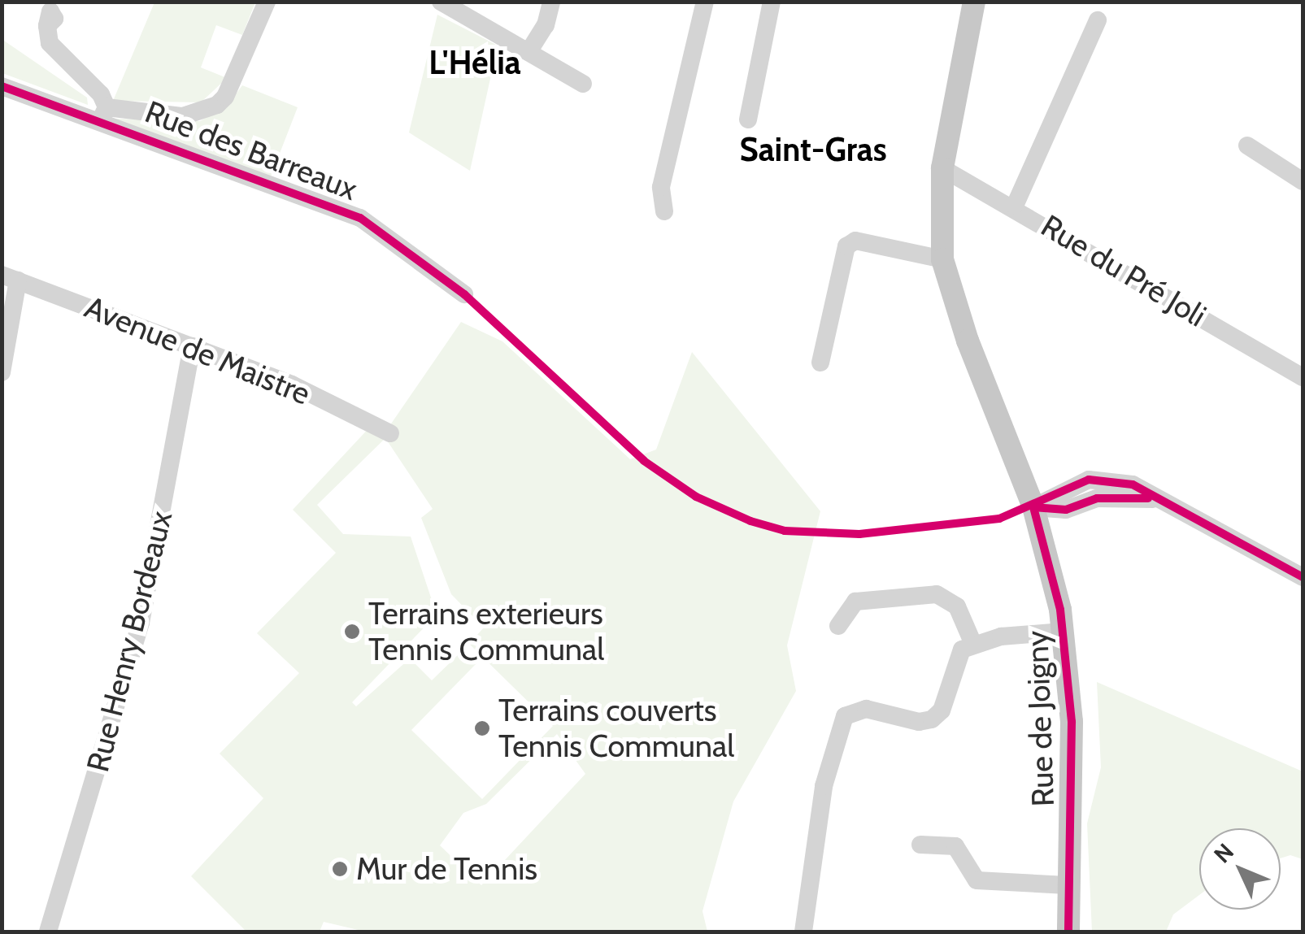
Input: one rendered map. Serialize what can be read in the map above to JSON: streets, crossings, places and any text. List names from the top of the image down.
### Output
{
  "streets": {
    "main road": ["Rue de Joigny"],
    "street": [
      "Rue des Barreaux",
      "Rue du Pré Joli",
      "Avenue de Maistre",
      "Rue Henry Bordeaux"
    ]
  },
  "crossings": [
    ["Rue du Pré Joli", "Rue de Joigny"],
    ["Avenue de Maistre", "Rue Henry Bordeaux"]
  ],
  "districts": ["L'Hélia", "Saint-Gras"],
  "places": ["Terrains exterieurs Tennis Communal", "Terrains couverts Tennis Communal", "Mur de Tennis"],
  "north": "top left"
}
